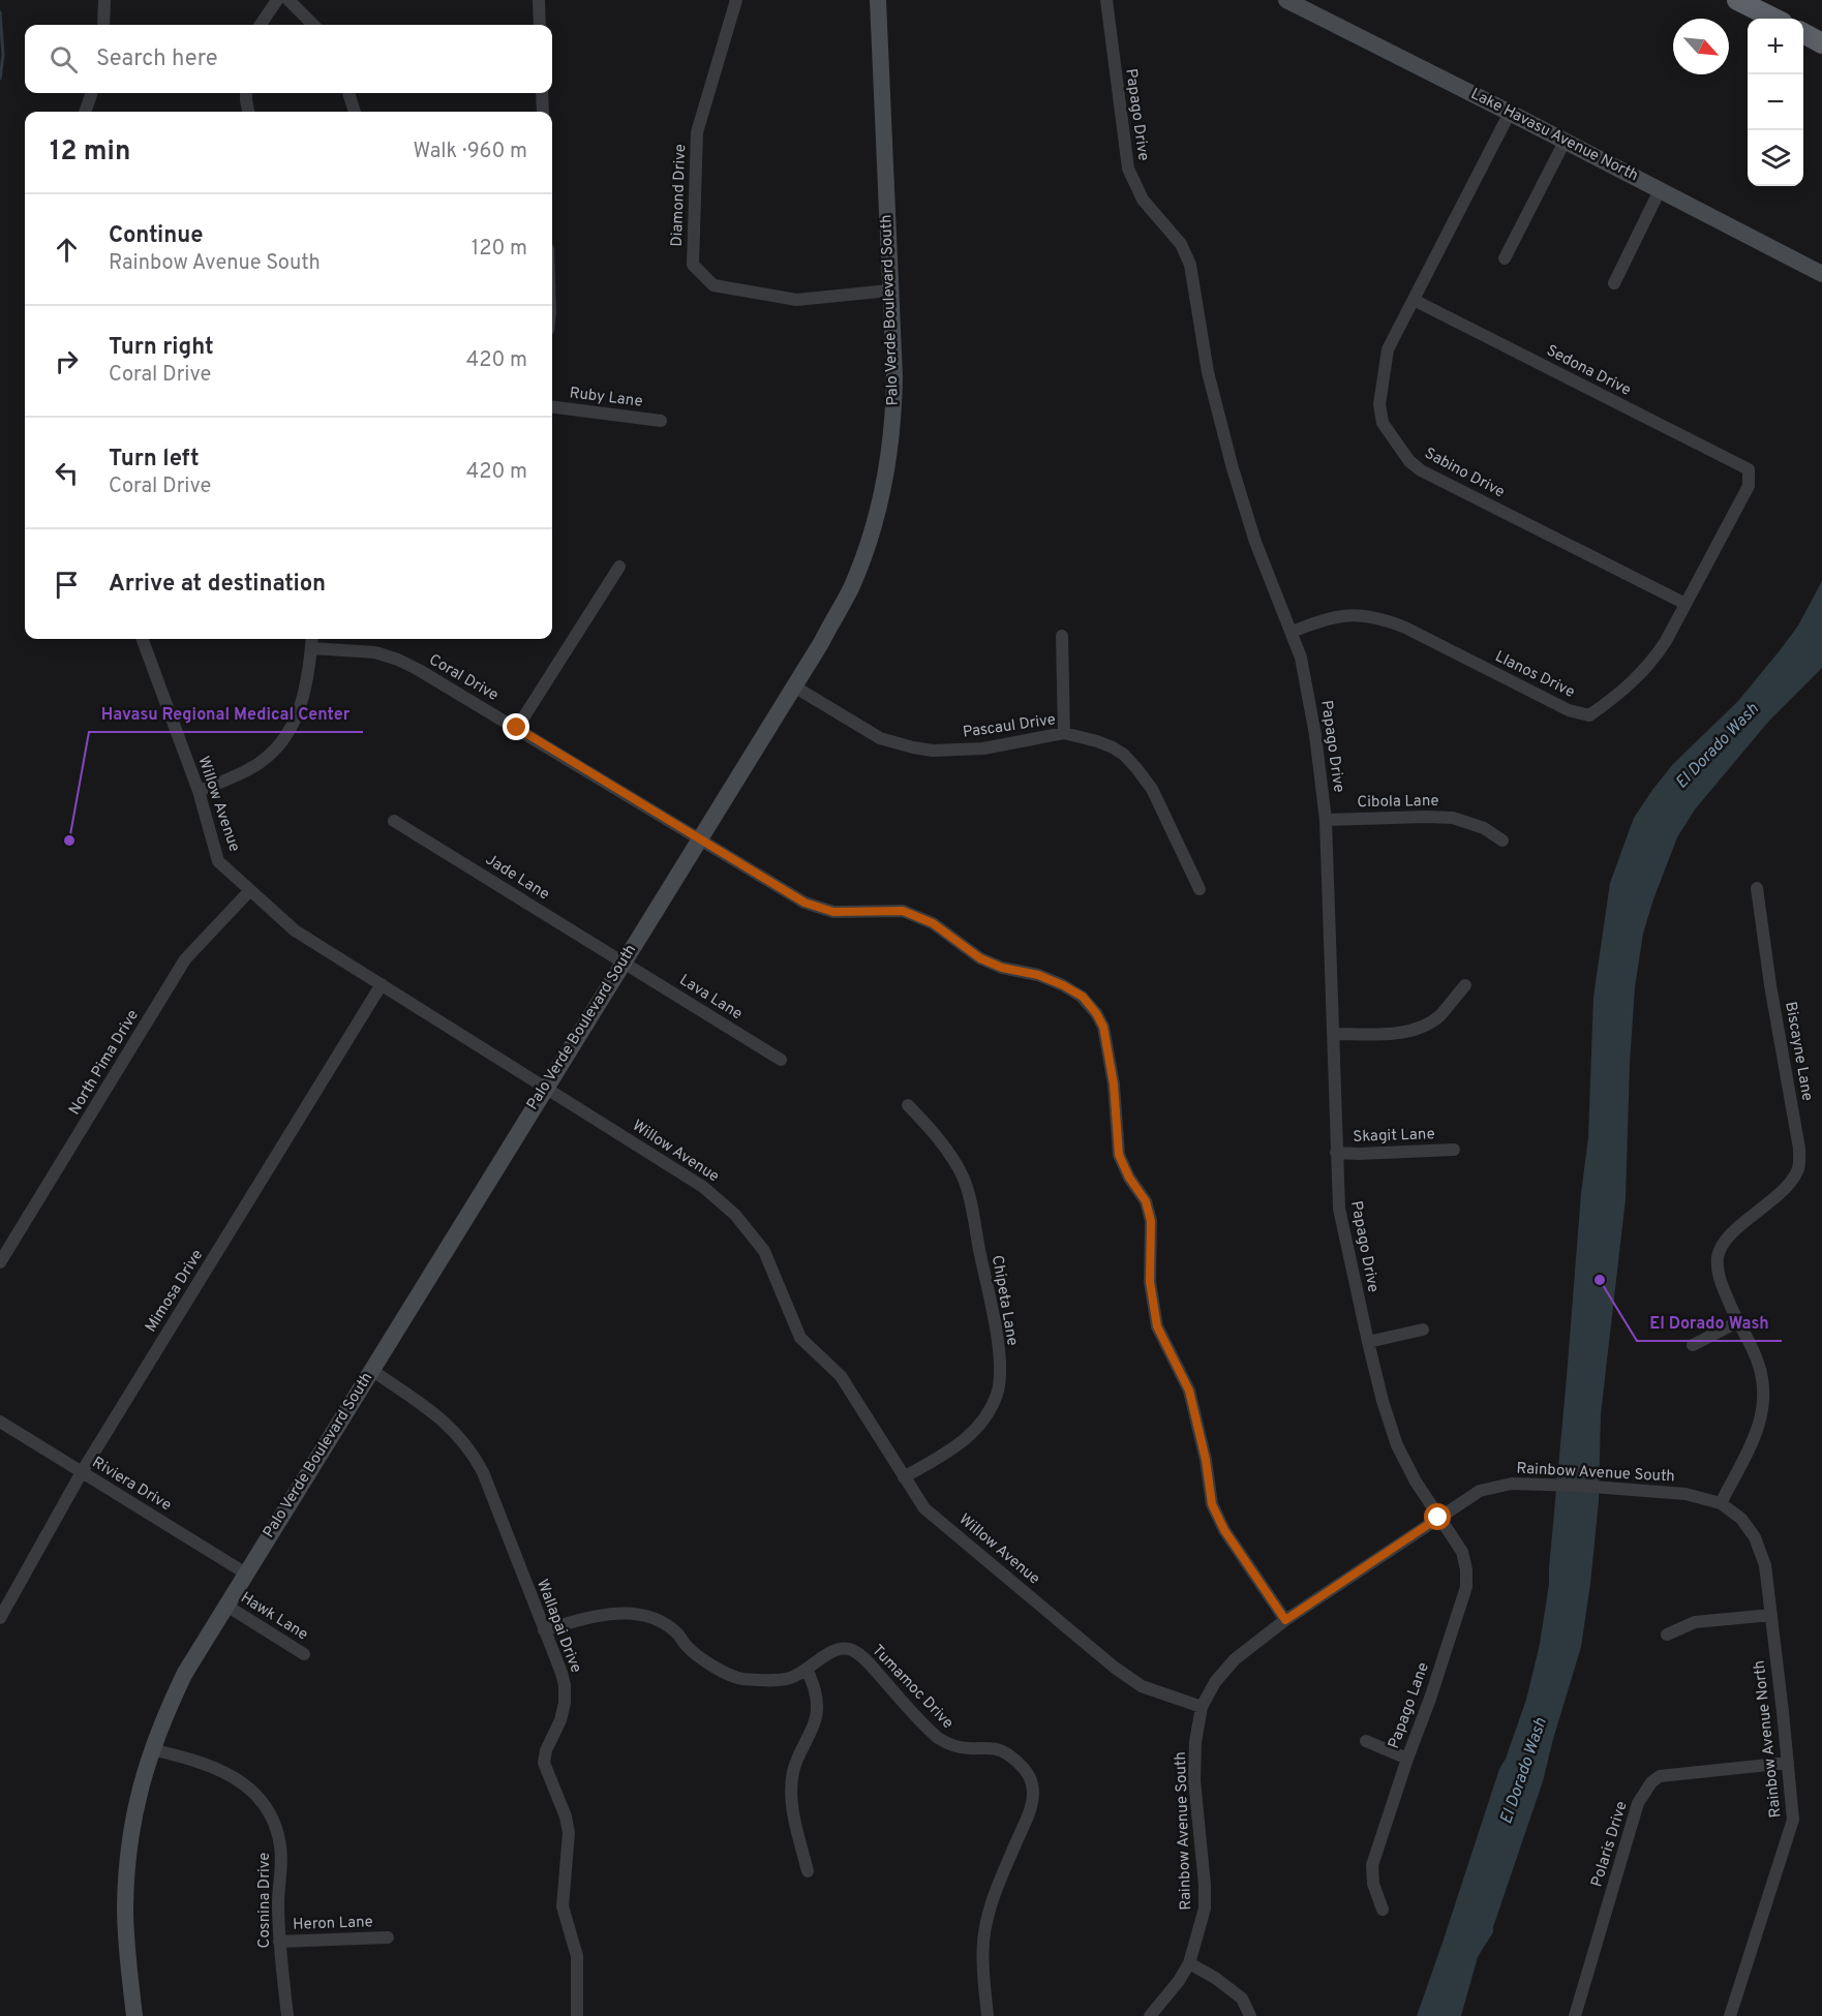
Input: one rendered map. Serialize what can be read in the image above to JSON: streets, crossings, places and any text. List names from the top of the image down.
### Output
{
  "streets": {
    "main road": ["Lake Havasu Avenue North", "Palo Verde Boulevard South"],
    "street": [
      "Papago Drive",
      "Diamond Drive",
      "Sedona Drive",
      "Ruby Lane",
      "Sabino Drive",
      "Llanos Drive",
      "Coral Drive",
      "Pascaul Drive",
      "Cibola Lane",
      "Willow Avenue",
      "Jade Lane",
      "Lava Lane",
      "Biscayne Lane",
      "North Pima Drive",
      "Skagit Lane",
      "Mimosa Drive",
      "Chipeta Lane",
      "Rainbow Avenue South",
      "Riviera Drive",
      "Hawk Lane",
      "Wallapai Drive",
      "Tumamoc Drive",
      "Papago Lane",
      "Rainbow Avenue North",
      "Polaris Drive",
      "Cosnina Drive",
      "Heron Lane"
    ]
  },
  "crossings": [
    ["Papago Drive", "Llanos Drive"],
    ["Papago Drive", "Cibola Lane"],
    ["Papago Drive", "Skagit Lane"],
    ["Papago Drive", "Rainbow Avenue South"],
    ["Papago Drive", "Papago Lane"],
    ["Lake Havasu Avenue North", "Sabino Drive"],
    ["Diamond Drive", "Palo Verde Boulevard South"],
    ["Palo Verde Boulevard South", "Coral Drive"],
    ["Palo Verde Boulevard South", "Pascaul Drive"],
    ["Palo Verde Boulevard South", "Willow Avenue"],
    ["Palo Verde Boulevard South", "Jade Lane"],
    ["Palo Verde Boulevard South", "Lava Lane"],
    ["Palo Verde Boulevard South", "Riviera Drive"],
    ["Palo Verde Boulevard South", "Hawk Lane"],
    ["Palo Verde Boulevard South", "Wallapai Drive"],
    ["Palo Verde Boulevard South", "Cosnina Drive"],
    ["Sedona Drive", "Sabino Drive"],
    ["Sedona Drive", "Llanos Drive"],
    ["Sabino Drive", "Llanos Drive"],
    ["Coral Drive", "Rainbow Avenue South"],
    ["Willow Avenue", "North Pima Drive"],
    ["Willow Avenue", "Mimosa Drive"],
    ["Willow Avenue", "Chipeta Lane"],
    ["Willow Avenue", "Rainbow Avenue South"],
    ["Jade Lane", "Lava Lane"],
    ["Biscayne Lane", "Rainbow Avenue South"],
    ["Biscayne Lane", "Rainbow Avenue North"],
    ["Mimosa Drive", "Riviera Drive"],
    ["Rainbow Avenue South", "Papago Lane"],
    ["Rainbow Avenue South", "Rainbow Avenue North"],
    ["Wallapai Drive", "Tumamoc Drive"],
    ["Rainbow Avenue North", "Polaris Drive"],
    ["Cosnina Drive", "Heron Lane"]
  ],
  "water": ["El Dorado Wash"],
  "places": ["Havasu Regional Medical Center", "El Dorado Wash"],
  "north": "bottom right",
  "page": {
    "map_buttons": ["+", "−"],
    "search": "Search here",
    "heading": ["12 min", "Walk · 960 m"],
    "list": [
      ["Continue", "Rainbow Avenue South", "120 m"],
      ["Turn right", "Coral Drive", "420 m"],
      ["Turn left", "Coral Drive", "420 m"],
      "Arrive at destination"
    ]
  }
}
